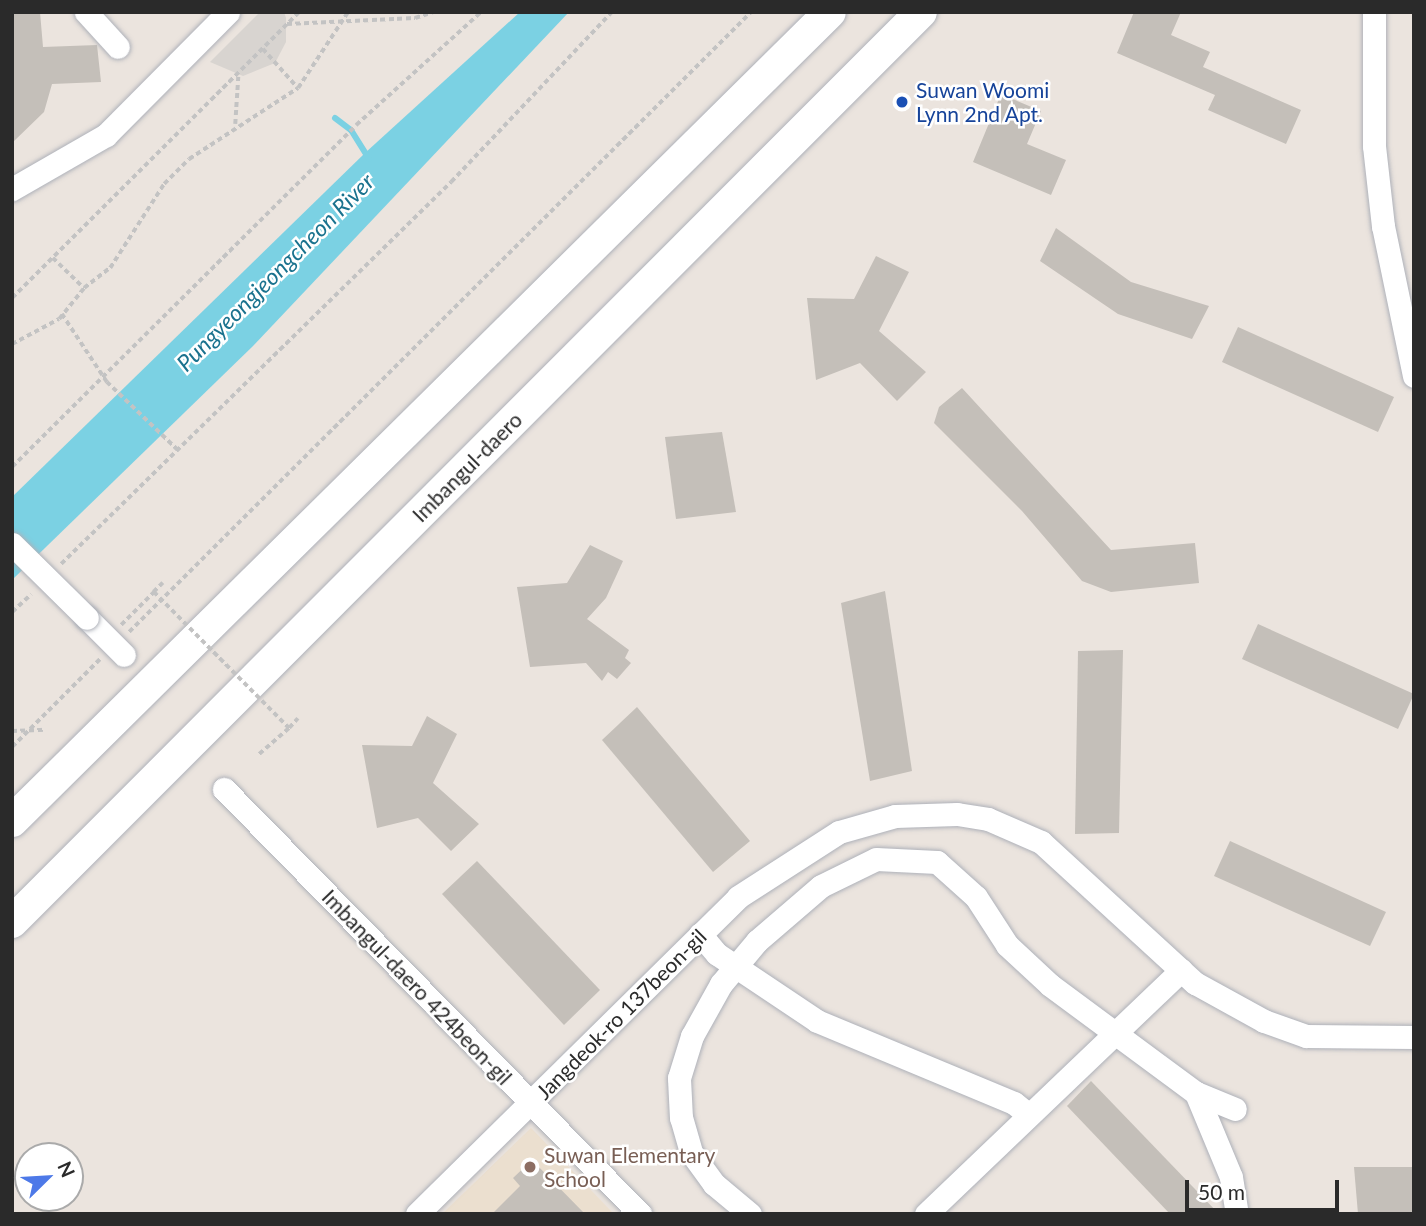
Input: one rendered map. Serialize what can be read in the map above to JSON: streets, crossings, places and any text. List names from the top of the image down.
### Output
{
  "streets": {
    "main road": ["Imbangul-daero"],
    "street": ["Imbangul-daero 424beon-gil", "Jangdeok-ro 137beon-gil"]
  },
  "crossings": [
    ["Imbangul-daero 424beon-gil", "Jangdeok-ro 137beon-gil"]
  ],
  "water": ["Pungyeongjeongcheon River"],
  "places": ["Suwan Woomi Lynn 2nd Apt.", "Suwan Elementary School"],
  "scale_bar": "50 m",
  "north": "top right"
}
